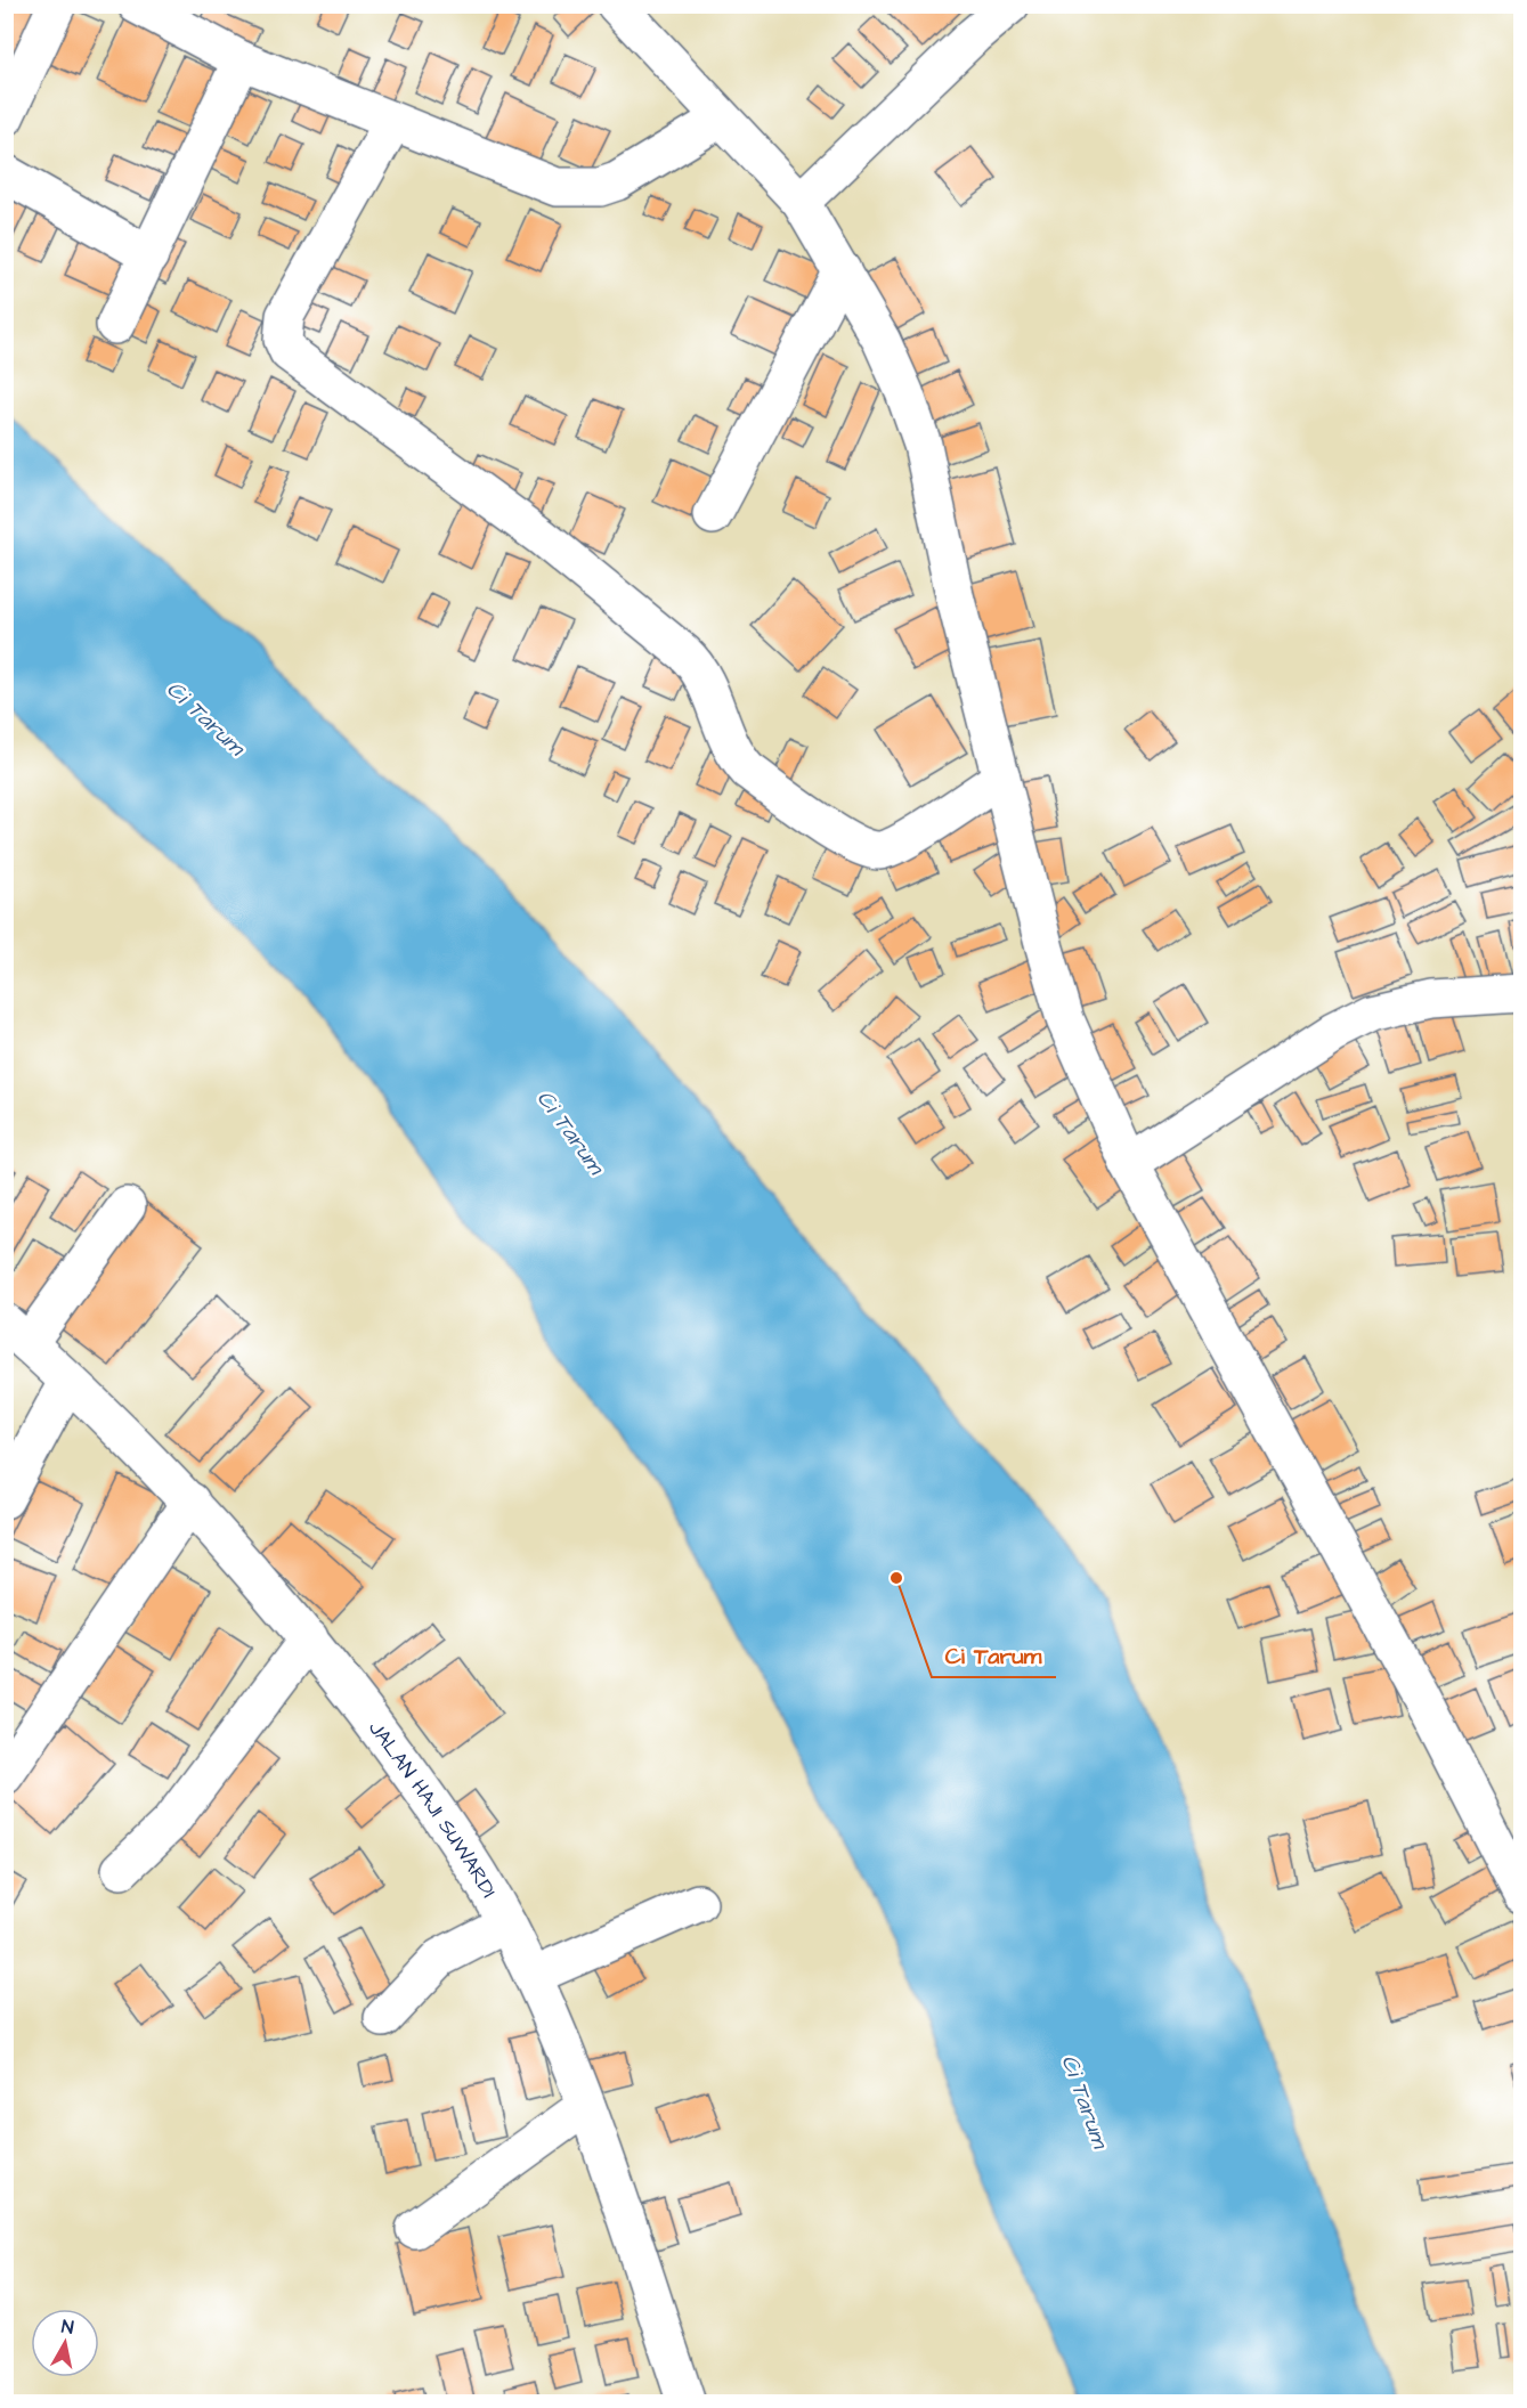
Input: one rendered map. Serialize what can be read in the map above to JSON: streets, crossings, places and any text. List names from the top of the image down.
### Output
{
  "streets": {
    "street": ["JALAN HAJI SUWARDI"]
  },
  "water": ["Ci Tarum"],
  "places": ["Ci Tarum"],
  "north": "top"
}
